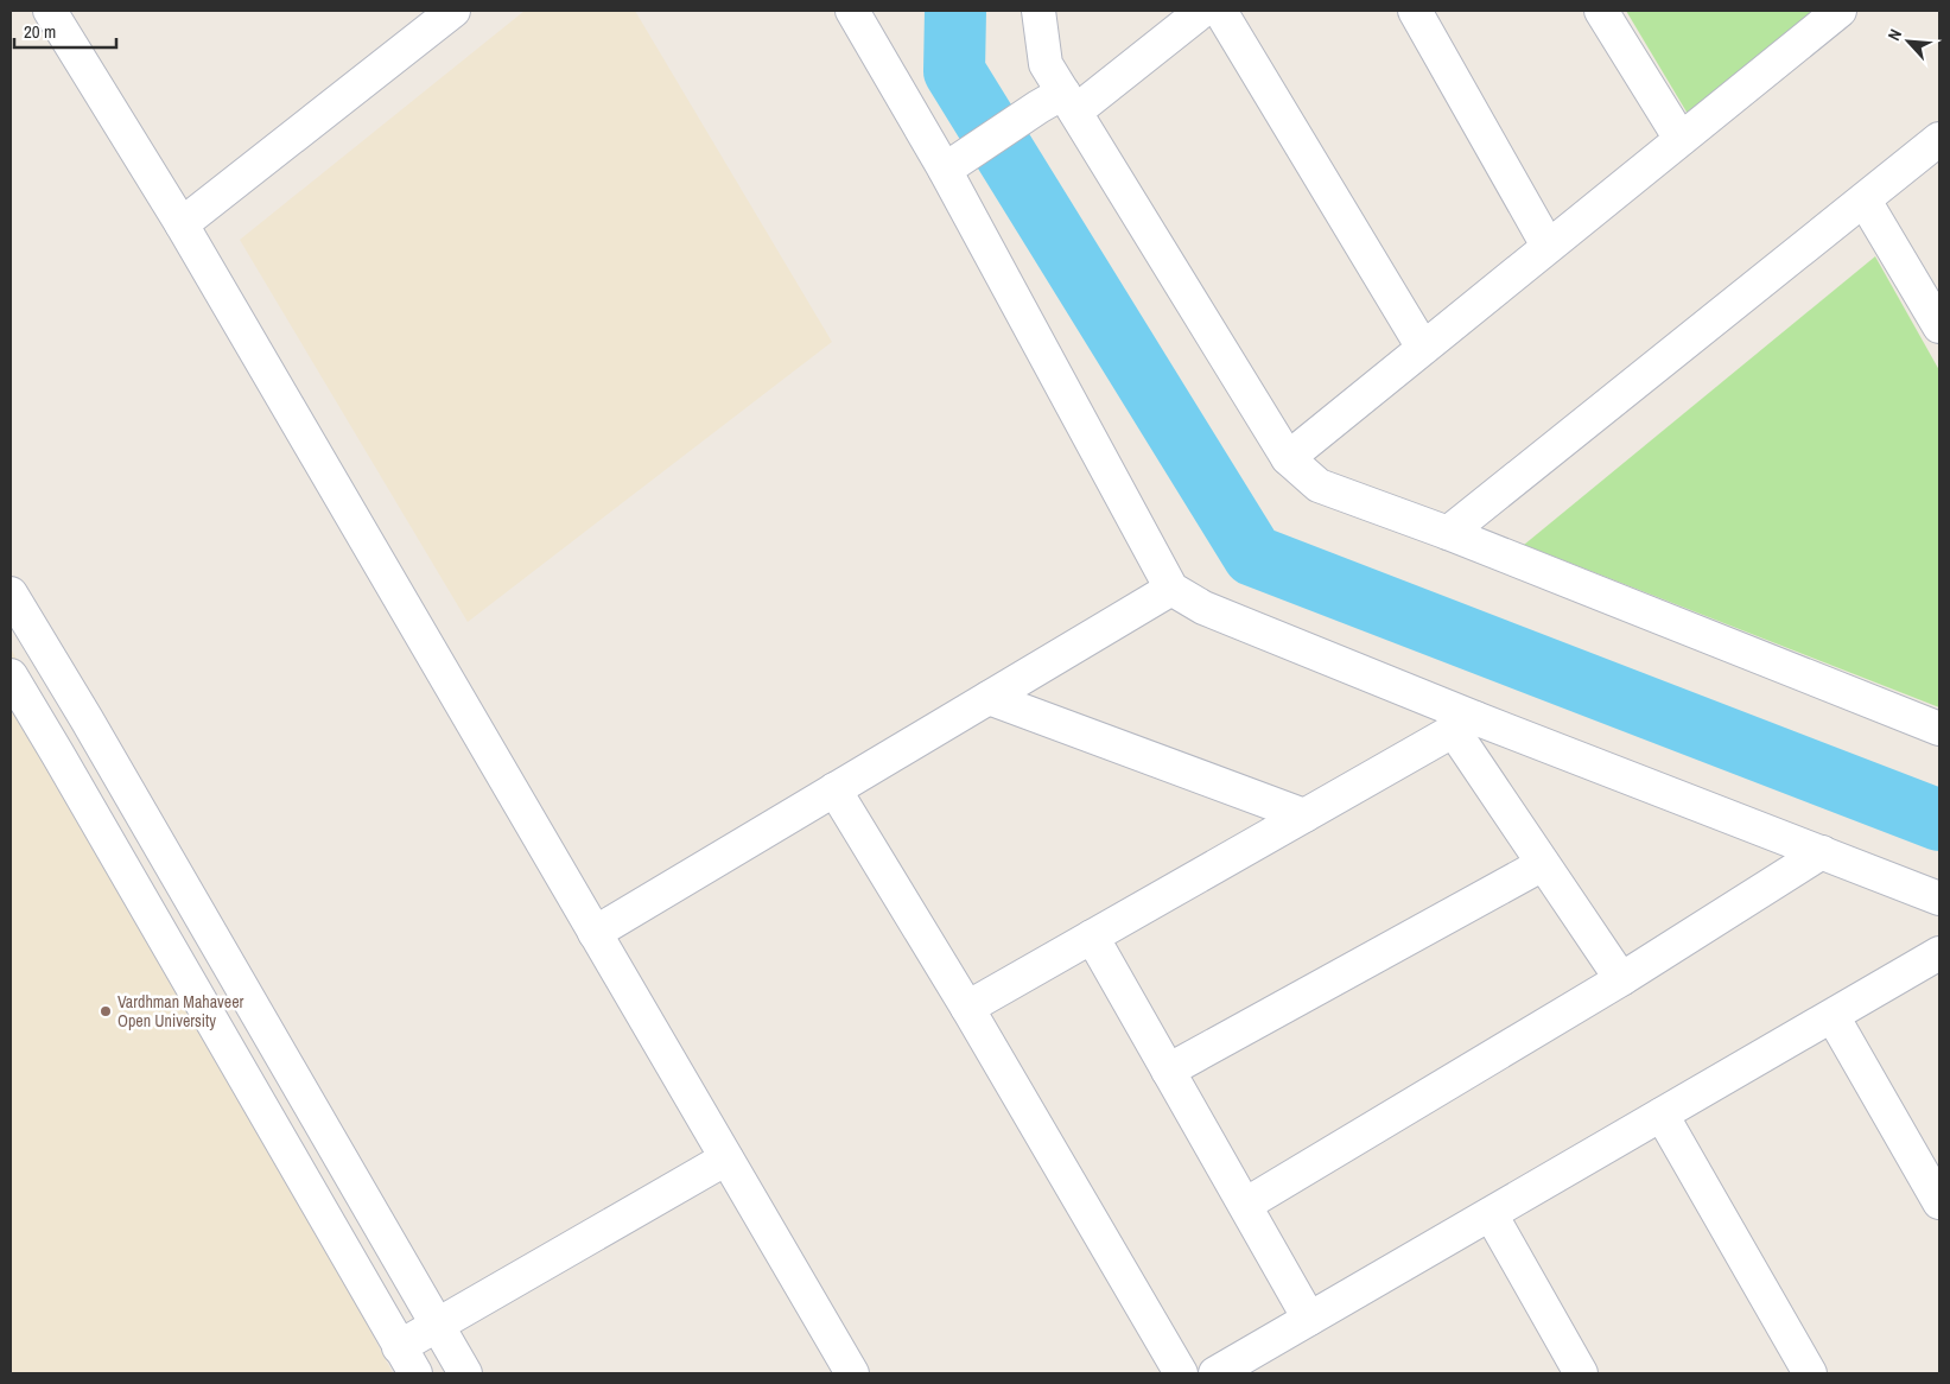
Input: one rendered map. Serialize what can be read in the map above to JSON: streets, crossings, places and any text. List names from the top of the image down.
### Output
{
  "places": ["Vardhman Mahaveer Open University"],
  "scale_bar": "20 m",
  "north": "top left"
}
